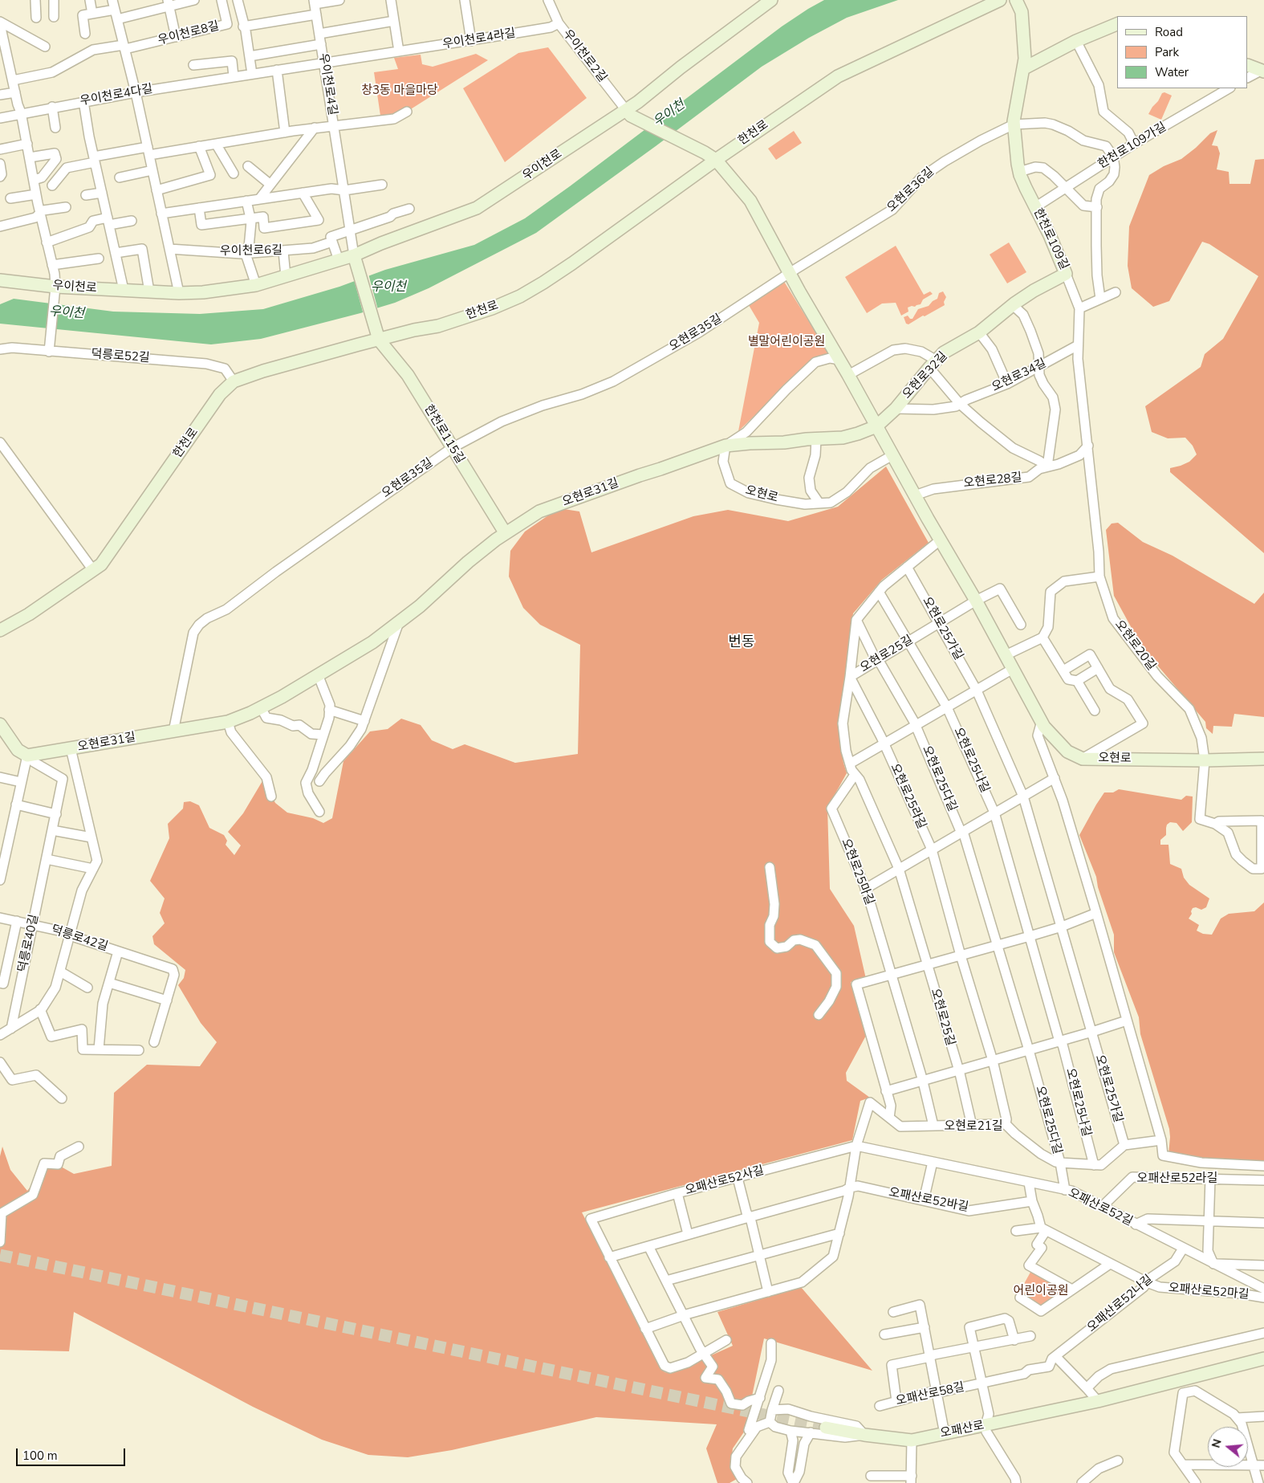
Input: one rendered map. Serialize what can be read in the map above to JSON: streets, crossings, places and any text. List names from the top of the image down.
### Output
{
  "streets": {
    "street": [
      "우이천로8길",
      "우이천로4라길",
      "우이천로2길",
      "우이천로4길",
      "우이천로4다길",
      "한천로",
      "한천로109가길",
      "우이천로",
      "오현로36길",
      "한천로109길",
      "우이천로6길",
      "오현로35길",
      "덕릉로52길",
      "오현로32길",
      "오현로34길",
      "한천로115길",
      "오현로28길",
      "오현로31길",
      "오현로",
      "오현로25가길",
      "오현로20길",
      "오현로25길",
      "오현로25나길",
      "오현로25다길",
      "오현로25라길",
      "오현로25마길",
      "덕릉로42길",
      "덕릉로40길",
      "오현로21길",
      "오패산로52라길",
      "오패산로52사길",
      "오패산로52바길",
      "오패산로52길",
      "오패산로52마길",
      "오패산로52나길",
      "오패산로58길",
      "오패산로"
    ]
  },
  "crossings": [
    ["우이천로4라길", "우이천로2길"],
    ["우이천로4라길", "우이천로4길"],
    ["우이천로4라길", "우이천로4다길"],
    ["우이천로2길", "우이천로"],
    ["우이천로2길", "오현로"],
    ["우이천로4길", "우이천로4다길"],
    ["우이천로4길", "우이천로"],
    ["한천로", "덕릉로52길"],
    ["한천로", "한천로115길"],
    ["한천로", "오현로"],
    ["한천로109가길", "한천로109길"],
    ["우이천로", "오현로"],
    ["오현로36길", "한천로109길"],
    ["오현로36길", "오현로35길"],
    ["오현로36길", "오현로"],
    ["한천로109길", "오현로32길"],
    ["한천로109길", "오현로34길"],
    ["한천로109길", "오현로28길"],
    ["한천로109길", "오현로20길"],
    ["오현로35길", "한천로115길"],
    ["오현로35길", "오현로31길"],
    ["오현로35길", "오현로"],
    ["오현로32길", "오현로34길"],
    ["오현로32길", "오현로31길"],
    ["오현로32길", "오현로"],
    ["한천로115길", "오현로31길"],
    ["오현로28길", "오현로"],
    ["오현로28길", "오현로20길"],
    ["오현로31길", "오현로"],
    ["오현로31길", "덕릉로40길"],
    ["오현로", "오현로20길"],
    ["오현로", "오현로25길"],
    ["오현로25가길", "오현로25길"],
    ["오현로25가길", "오현로21길"],
    ["오현로25길", "오현로25나길"],
    ["오현로25길", "오현로25다길"],
    ["오현로25길", "오현로25라길"],
    ["오현로25길", "오현로25마길"],
    ["오현로25길", "오현로21길"],
    ["오현로25나길", "오현로21길"],
    ["오현로25다길", "오현로21길"],
    ["오현로25다길", "오패산로52길"],
    ["오현로25라길", "오현로21길"],
    ["오현로25마길", "오현로21길"],
    ["덕릉로42길", "덕릉로40길"],
    ["오현로21길", "오패산로52사길"],
    ["오현로21길", "오패산로52길"],
    ["오패산로52라길", "오패산로52길"],
    ["오패산로52사길", "오패산로52길"],
    ["오패산로52길", "오패산로52나길"],
    ["오패산로52마길", "오패산로52나길"],
    ["오패산로52나길", "오패산로58길"],
    ["오패산로58길", "오패산로"]
  ],
  "districts": ["번동"],
  "water": ["우이천"],
  "parks": ["창3동 마을마당", "별말어린이공원", "어린이공원"],
  "legend": ["Road", "Park", "Water"],
  "scale_bar": "100 m",
  "north": "left"
}
